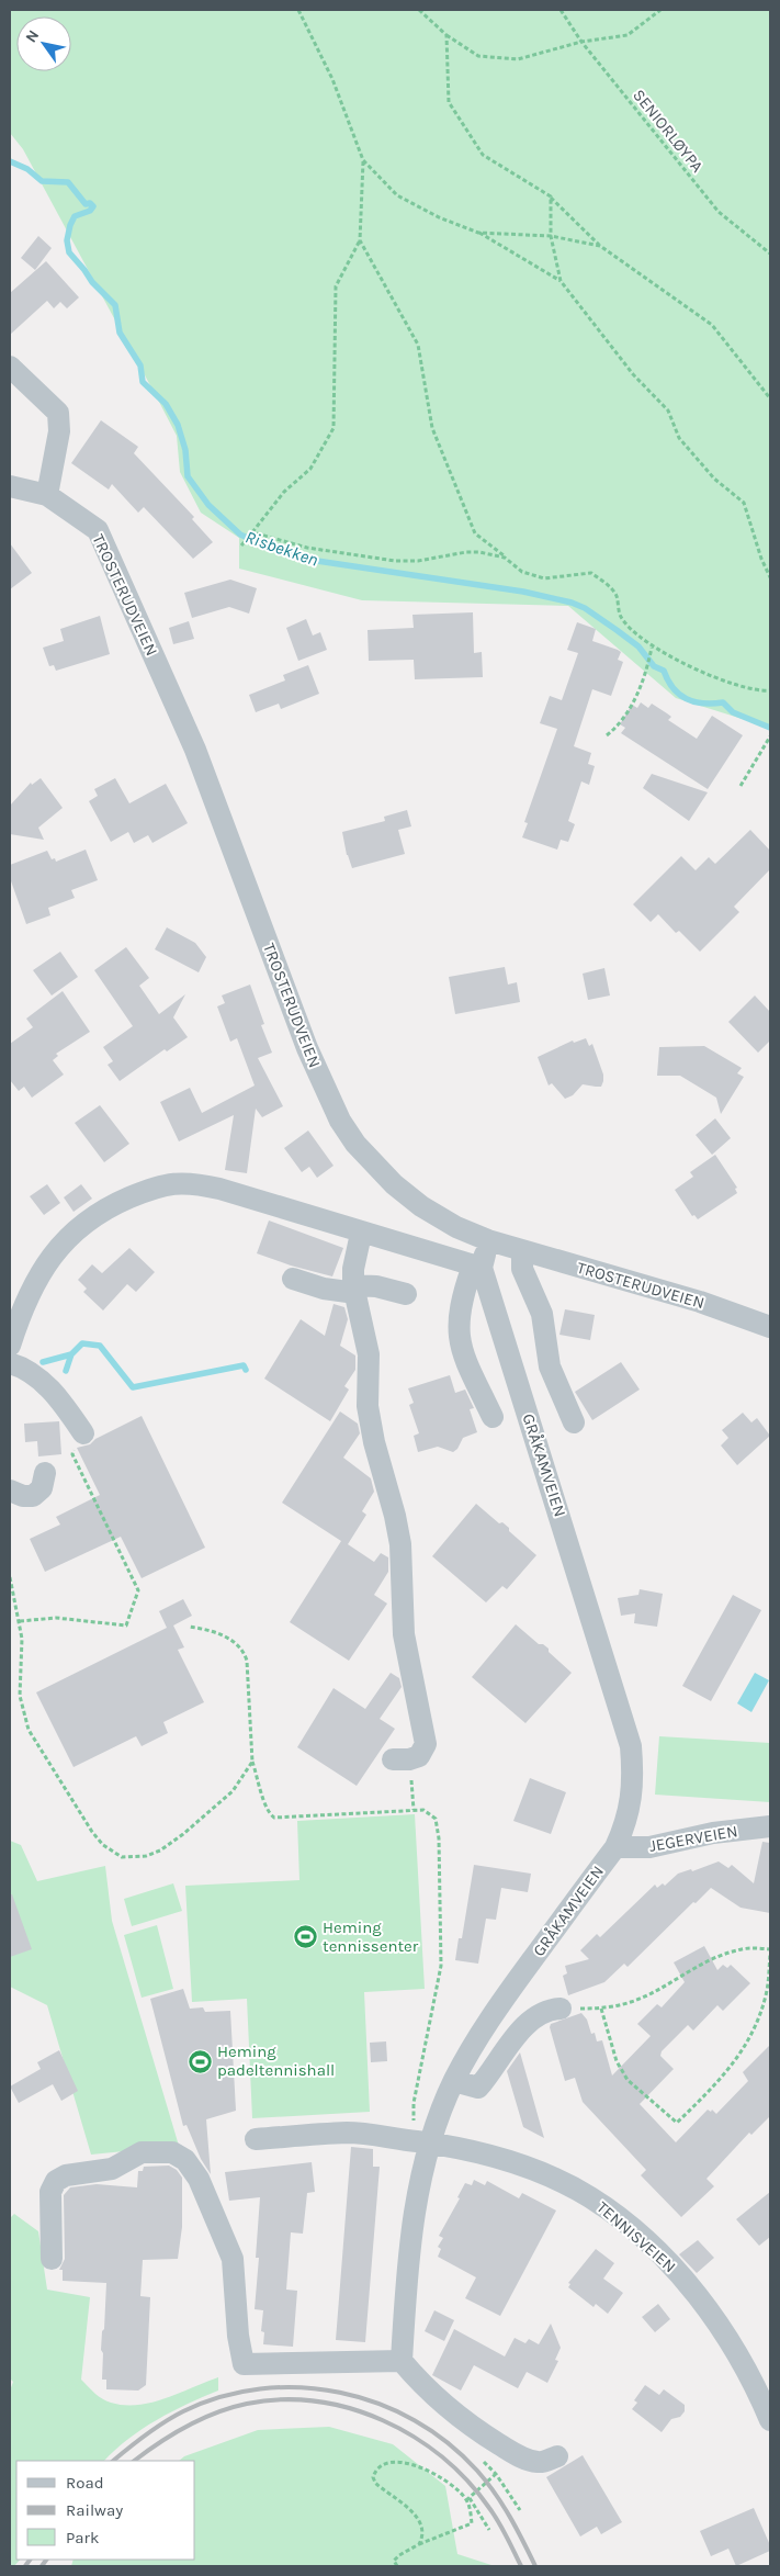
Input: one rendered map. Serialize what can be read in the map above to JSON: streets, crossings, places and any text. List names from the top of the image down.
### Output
{
  "streets": {
    "street": [
      "TROSTERUDVEIEN",
      "GRÅKAMVEIEN",
      "JEGERVEIEN",
      "TENNISVEIEN"
    ],
    "path": ["SENIORLØYPA"]
  },
  "crossings": [
    ["GRÅKAMVEIEN", "JEGERVEIEN"],
    ["GRÅKAMVEIEN", "TENNISVEIEN"]
  ],
  "water": ["Risbekken"],
  "places": {
    "sports": ["Heming tennissenter", "Heming padeltennishall"]
  },
  "legend": ["Road", "Railway", "Park"],
  "north": "top left"
}
